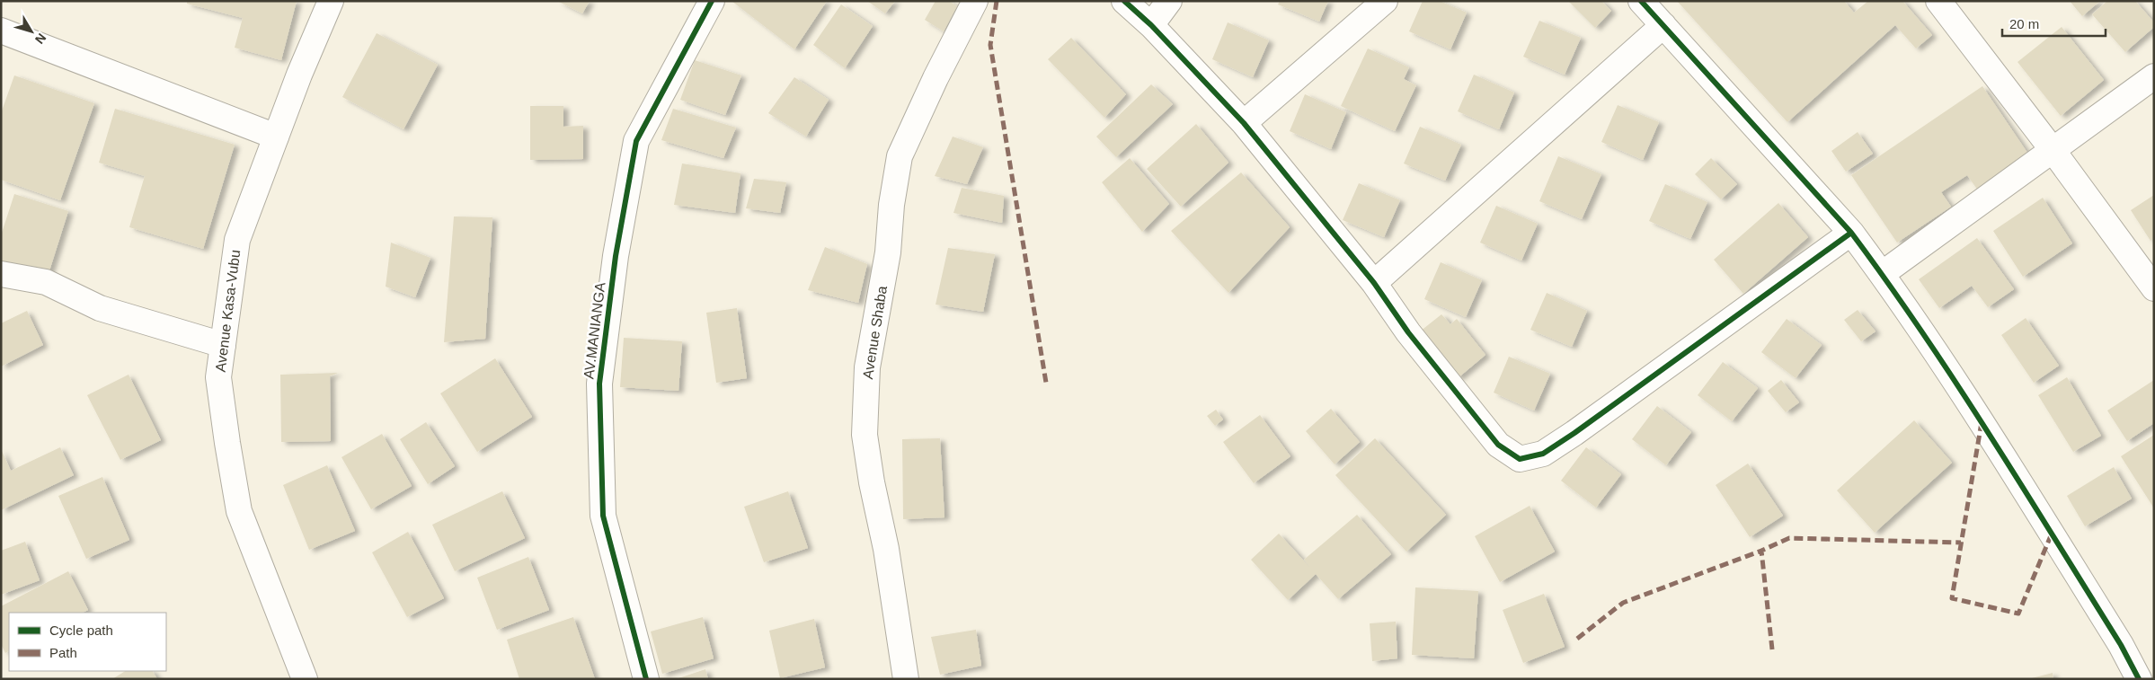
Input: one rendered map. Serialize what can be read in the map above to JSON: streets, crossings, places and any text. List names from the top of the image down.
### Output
{
  "streets": {
    "main road": ["Avenue Kasa-Vubu", "AV.MANIANGA", "Avenue Shaba"]
  },
  "legend": ["Cycle path", "Path"],
  "scale_bar": "20 m",
  "north": "bottom right"
}
